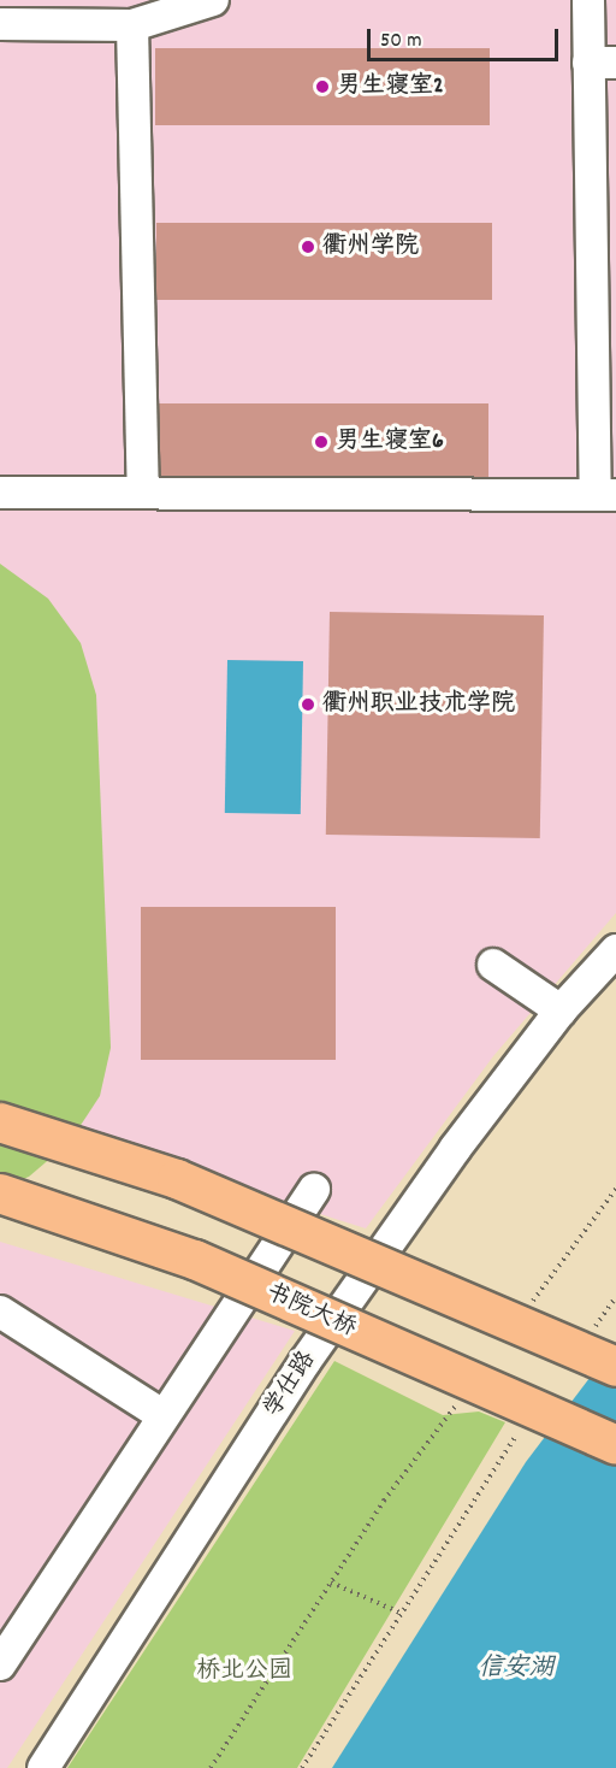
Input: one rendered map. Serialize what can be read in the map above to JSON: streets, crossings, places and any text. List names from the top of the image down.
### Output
{
  "streets": {
    "main road": ["书院大桥"],
    "street": ["学仕路"]
  },
  "water": ["信安湖"],
  "parks": ["桥北公园"],
  "places": [
    "男生寝室2",
    "衢州学院",
    "男生寝室6",
    "衢州职业技术学院"
  ],
  "scale_bar": "50 m"
}
